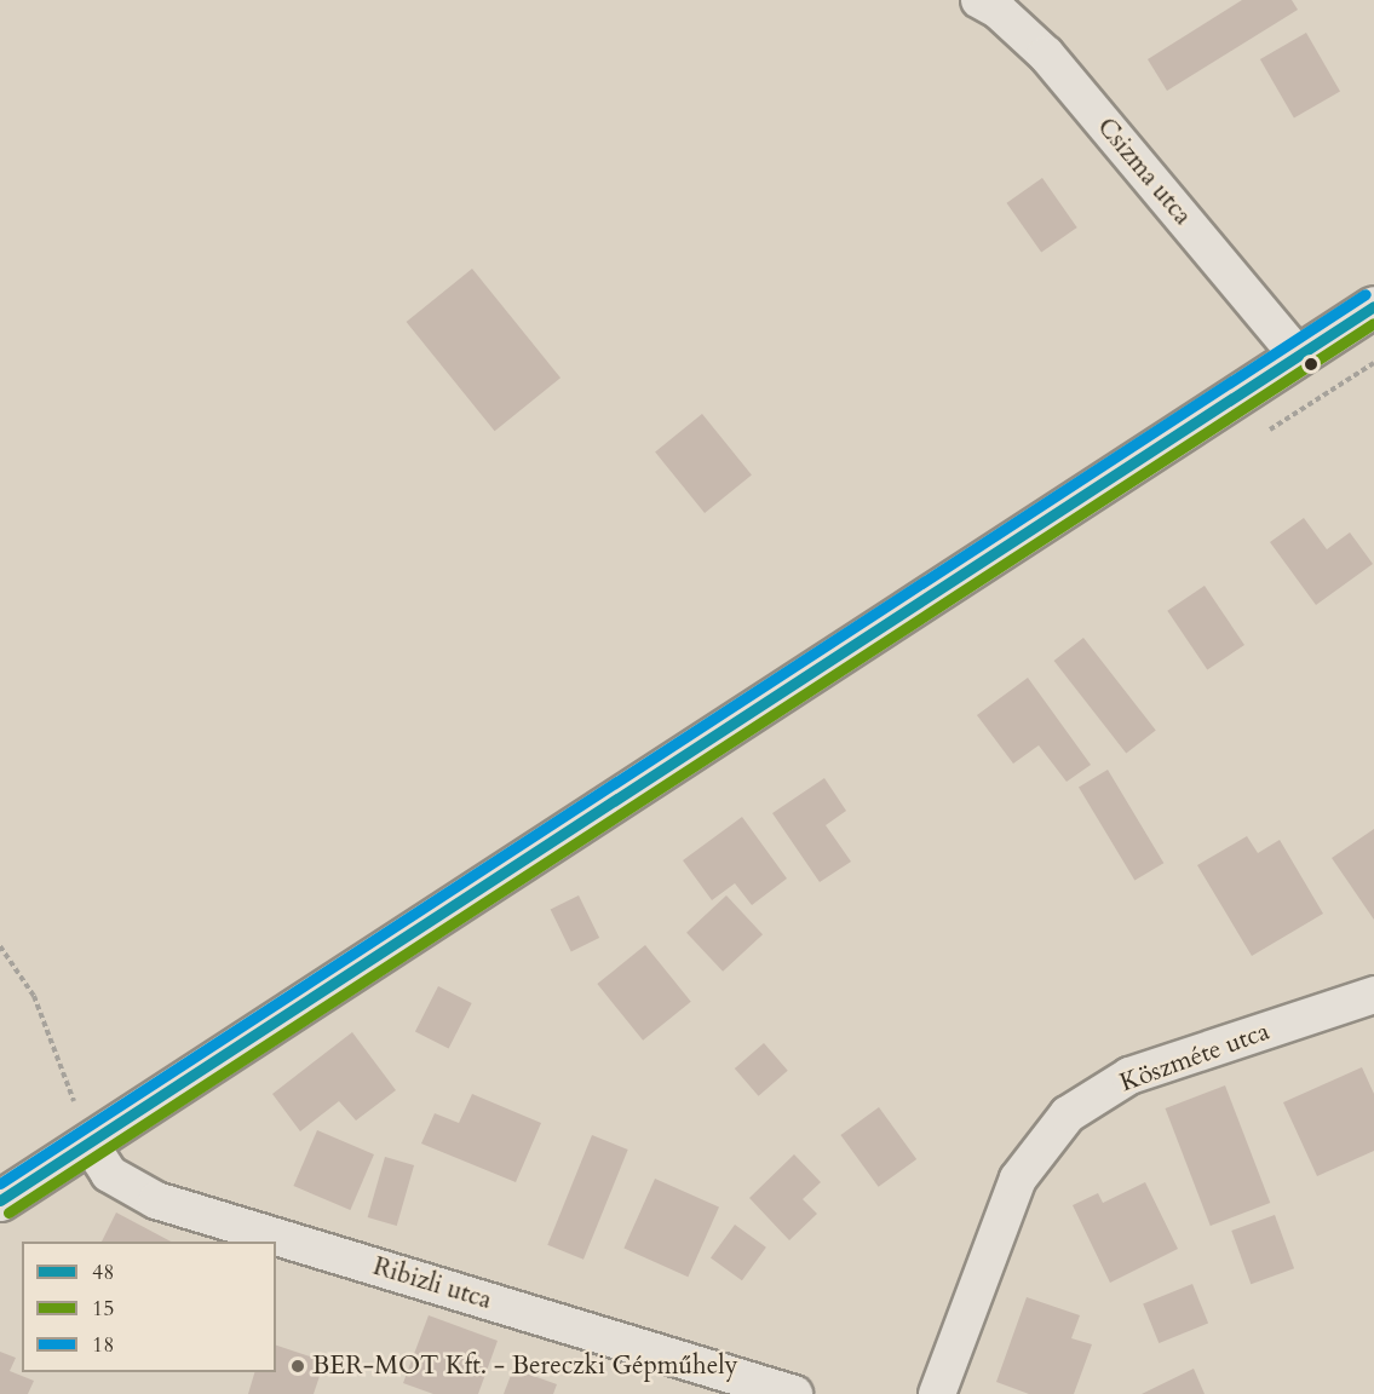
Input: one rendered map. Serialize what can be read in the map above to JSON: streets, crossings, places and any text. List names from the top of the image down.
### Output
{
  "streets": {
    "street": ["Csizma utca", "Köszméte utca", "Ribizli utca"]
  },
  "places": ["BER-MOT Kft. - Bereczki Gépműhely"],
  "lines": ["transit line 18", "transit line 48", "transit line 15"],
  "legend": ["48", "15", "18"]
}
